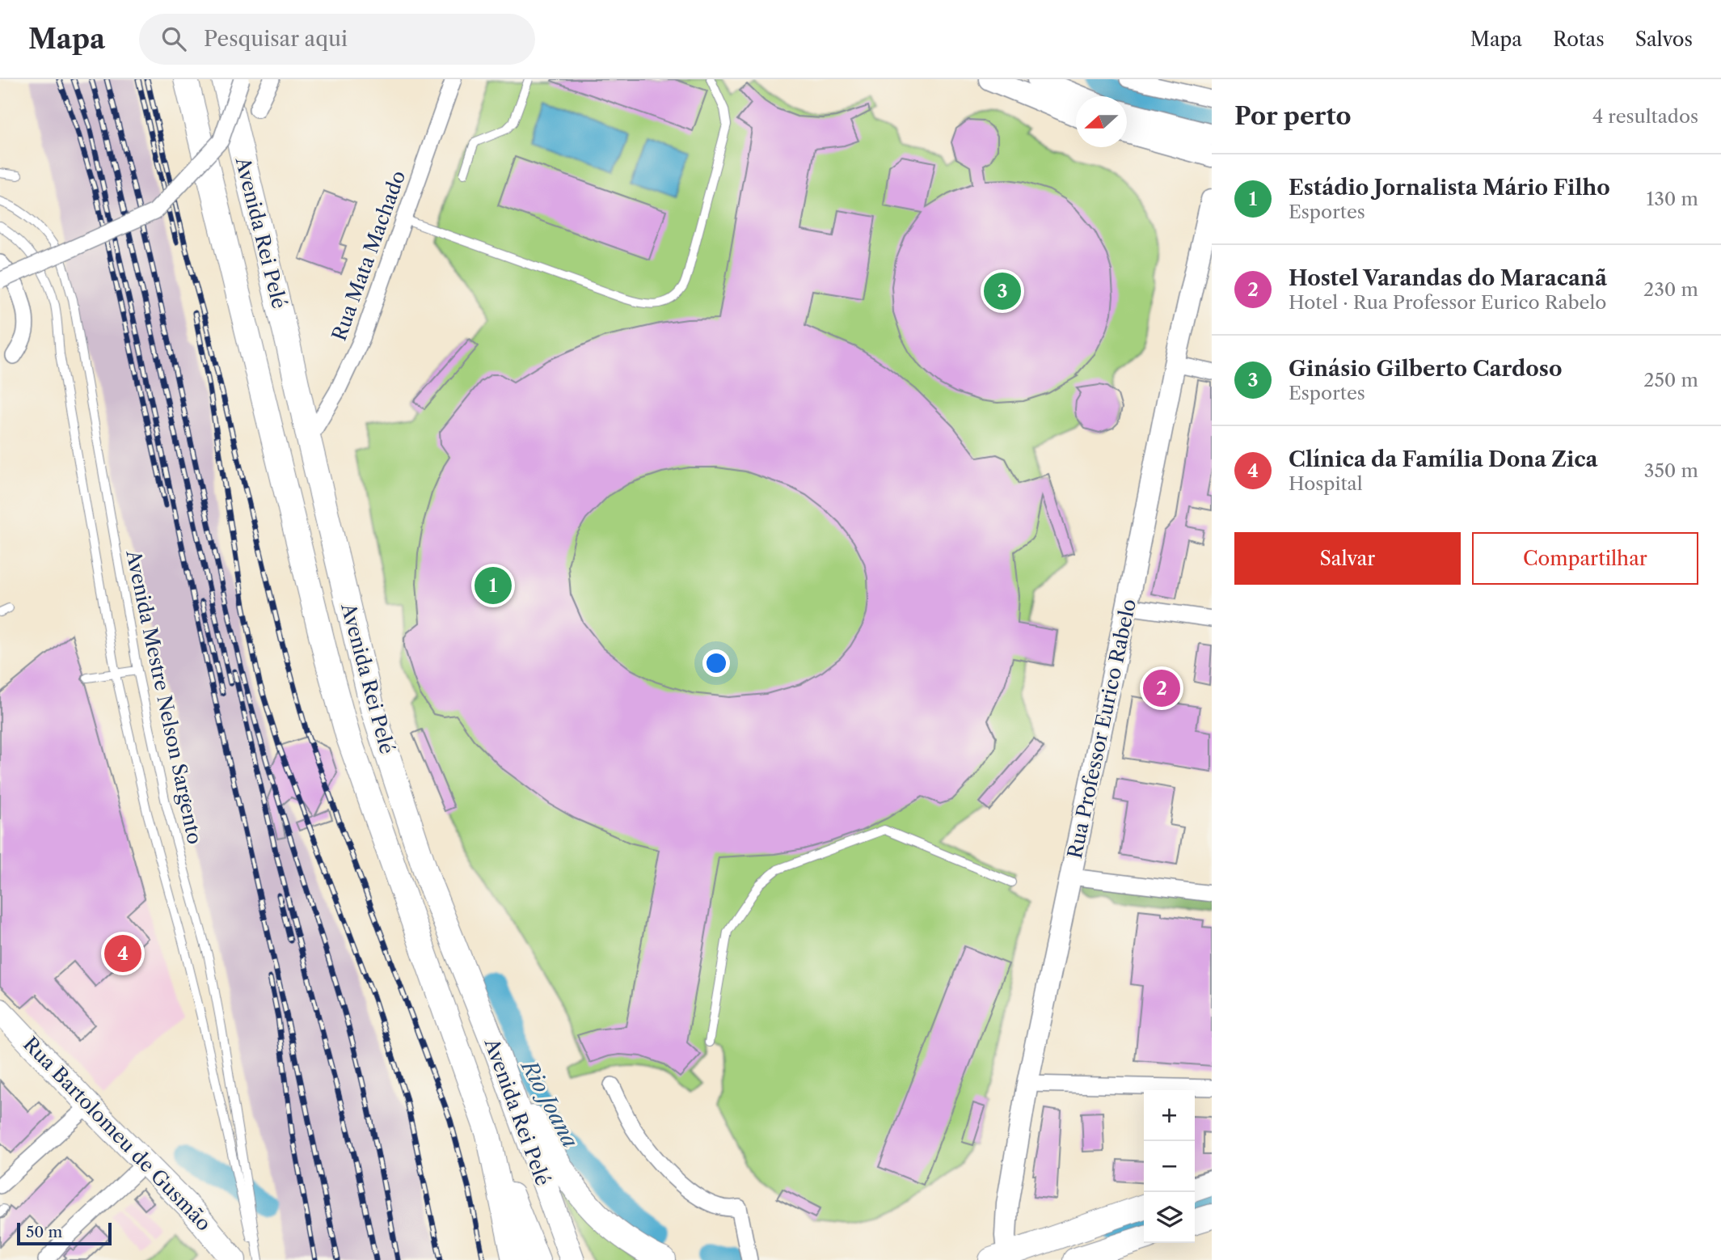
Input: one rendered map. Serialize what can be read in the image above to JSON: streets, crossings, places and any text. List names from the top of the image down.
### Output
{
  "streets": {
    "main road": ["Avenida Rei Pelé", "Rua Bartolomeu de Gusmão"],
    "street": ["Rua Mata Machado", "Rua Professor Eurico Rabelo"],
    "lane": ["Avenida Mestre Nelson Sargento"]
  },
  "crossings": [
    ["Avenida Rei Pelé", "Rua Mata Machado"],
    ["Avenida Mestre Nelson Sargento", "Rua Bartolomeu de Gusmão"]
  ],
  "water": ["Rio Joana"],
  "scale_bar": "50 m",
  "north": "left",
  "page": {
    "header": "Mapa",
    "search": "Pesquisar aqui",
    "nav": ["Mapa", "Rotas", "Salvos"],
    "heading": ["Por perto", "4 resultados"],
    "list": [
      {
        "mark": "1",
        "name": "Estádio Jornalista Mário Filho",
        "note": "Esportes",
        "value": "130 m"
      },
      {
        "mark": "2",
        "name": "Hostel Varandas do Maracanã",
        "note": "Hotel · Rua Professor Eurico Rabelo",
        "value": "230 m"
      },
      {
        "mark": "3",
        "name": "Ginásio Gilberto Cardoso",
        "note": "Esportes",
        "value": "250 m"
      },
      {
        "mark": "4",
        "name": "Clínica da Família Dona Zica",
        "note": "Hospital",
        "value": "350 m"
      }
    ],
    "pins": [
      "3",
      "1",
      "2",
      "4"
    ],
    "buttons": ["Salvar", "Compartilhar"],
    "map_buttons": ["+", "−"],
    "scale": "50 m"
  }
}
